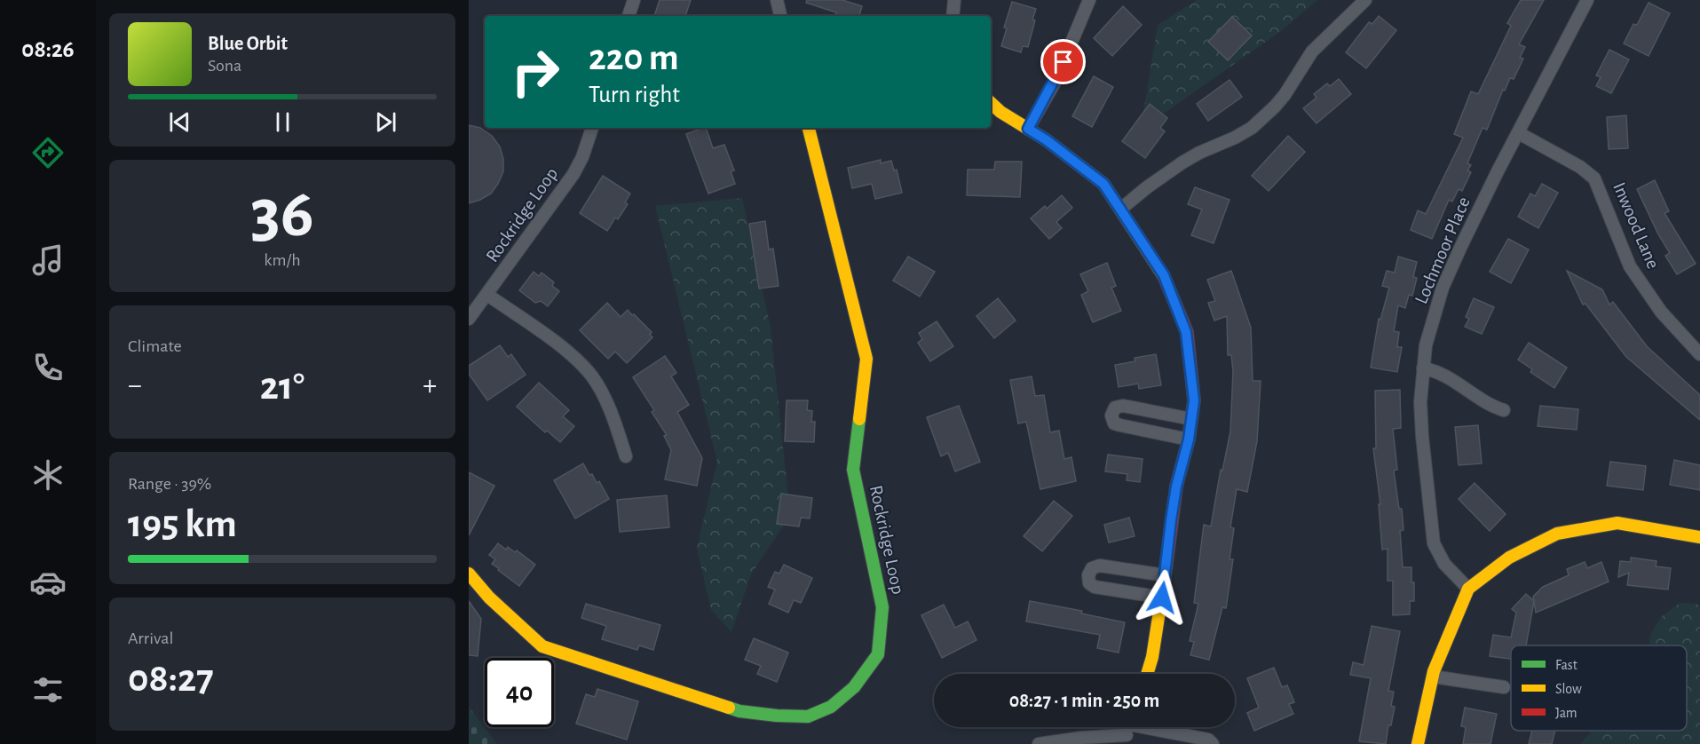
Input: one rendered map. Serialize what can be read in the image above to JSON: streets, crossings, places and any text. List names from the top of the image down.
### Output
{
  "streets": {
    "street": ["Rockridge Loop", "Inwood Lane", "Lochmoor Place"]
  },
  "crossings": [
    ["Inwood Lane", "Lochmoor Place"]
  ],
  "legend": ["Fast", "Slow", "Jam"],
  "page": {
    "tabs": "08:26",
    "turn": ["220 m", "Turn right"],
    "song": ["Blue Orbit", "Sona"],
    "tile": [
      ["36", "km/h"],
      "Climate",
      ["Range · 39%", "195 km"],
      ["Arrival", "08:27"]
    ],
    "heat": ["−", "21°", "+"],
    "limit": "40",
    "trip": "08:27 · 1 min · 250 m"
  }
}
